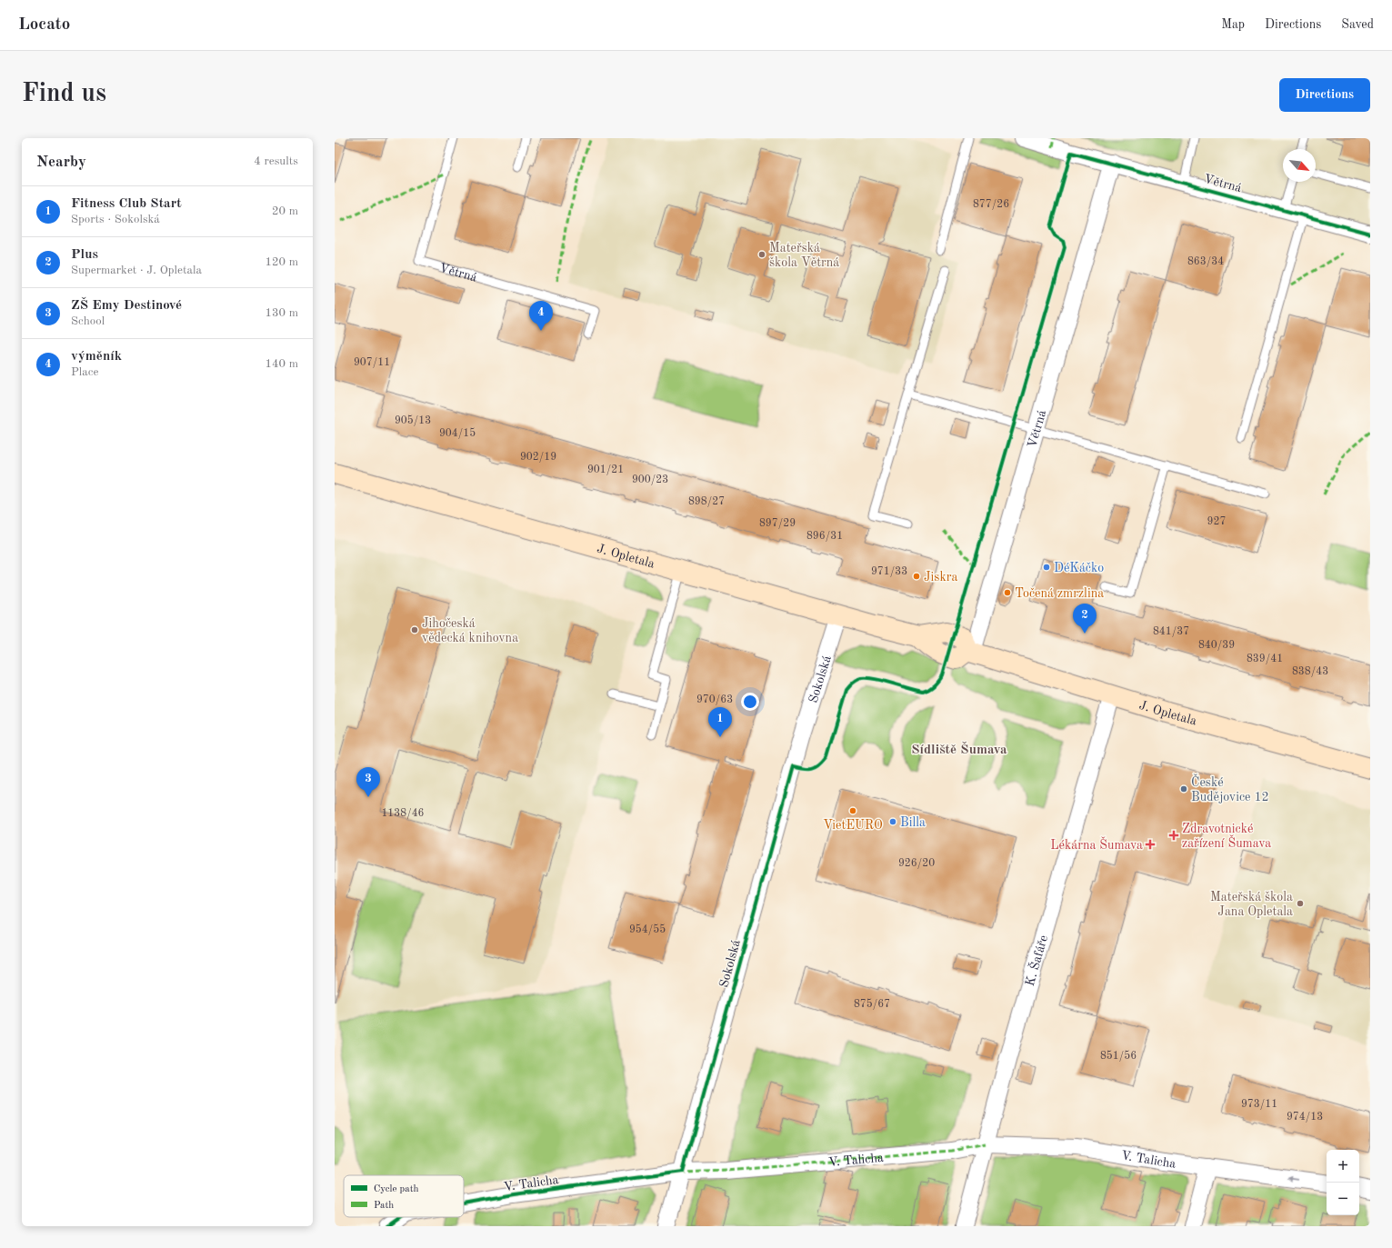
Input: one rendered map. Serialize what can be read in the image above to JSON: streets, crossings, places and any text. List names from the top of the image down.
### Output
{
  "streets": {
    "street": [
      "Větrná",
      "J. Opletala",
      "Sokolská",
      "K. Šafáře",
      "V. Talicha"
    ]
  },
  "crossings": [
    ["Větrná", "J. Opletala"],
    ["J. Opletala", "Sokolská"],
    ["J. Opletala", "K. Šafáře"],
    ["Sokolská", "V. Talicha"],
    ["K. Šafáře", "V. Talicha"]
  ],
  "districts": ["Sídliště Šumava"],
  "places": {
    "other": [
      "Mateřská škola Větrná",
      "DéKáčko",
      "Jiskra",
      "Točená zmrzlina",
      "Jihočeská vědecká knihovna",
      "České Budějovice 12",
      "VietEURO",
      "Billa",
      "Mateřská škola Jana Opletala"
    ],
    "health": ["Zdravotnické zařízení Šumava", "Lékárna Šumava"]
  },
  "house_numbers": [
    "877/26",
    "863/34",
    "907/11",
    "905/13",
    "904/15",
    "902/19",
    "901/21",
    "900/23",
    "898/27",
    "927",
    "897/29",
    "896/31",
    "971/33",
    "841/37",
    "840/39",
    "839/41",
    "838/43",
    "970/63",
    "1138/46",
    "926/20",
    "954/55",
    "875/67",
    "851/56",
    "973/11",
    "974/13"
  ],
  "legend": ["Cycle path", "Path"],
  "north": "bottom right",
  "page": {
    "header": "Locato",
    "nav": ["Map", "Directions", "Saved"],
    "buttons": "Directions",
    "title": "Find us",
    "heading": ["Nearby", "4 results"],
    "list": [
      {
        "mark": "1",
        "name": "Fitness Club Start",
        "note": "Sports · Sokolská",
        "value": "20 m"
      },
      {
        "mark": "2",
        "name": "Plus",
        "note": "Supermarket · J. Opletala",
        "value": "120 m"
      },
      {
        "mark": "3",
        "name": "ZŠ Emy Destinové",
        "note": "School",
        "value": "130 m"
      },
      {
        "mark": "4",
        "name": "výměník",
        "note": "Place",
        "value": "140 m"
      }
    ],
    "pins": [
      "4",
      "2",
      "1",
      "3"
    ],
    "map_buttons": ["+", "−"]
  }
}
